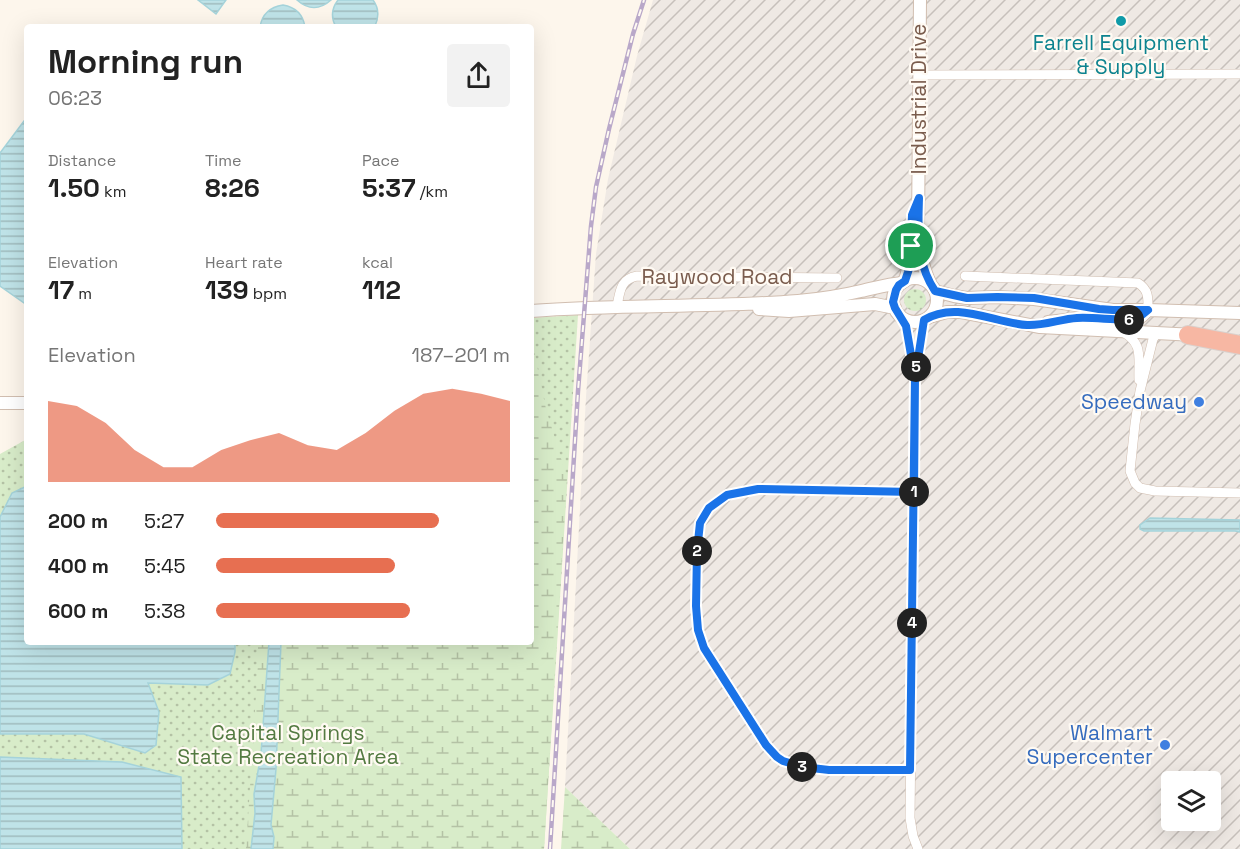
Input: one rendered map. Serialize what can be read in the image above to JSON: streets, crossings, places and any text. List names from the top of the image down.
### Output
{
  "streets": {
    "street": ["Industrial Drive", "Raywood Road"]
  },
  "parks": ["Capital Springs State Recreation Area"],
  "places": ["Farrell Equipment & Supply", "Speedway", "Walmart Supercenter"],
  "page": {
    "heading": ["Morning run", "06:23"],
    "stats": [
      ["Distance", "1.50 km"],
      ["Time", "8:26"],
      ["Pace", "5:37 /km"],
      ["Elevation", "17 m"],
      ["Heart rate", "139 bpm"],
      ["kcal", "112"]
    ],
    "pins": [
      "6",
      "5",
      "1",
      "2",
      "4",
      "3"
    ],
    "chart": ["Elevation", "187–201 m"],
    "list": [
      {
        "name": "200 m",
        "note": "5:27"
      },
      {
        "name": "400 m",
        "note": "5:45"
      },
      {
        "name": "600 m",
        "note": "5:38"
      }
    ]
  }
}
